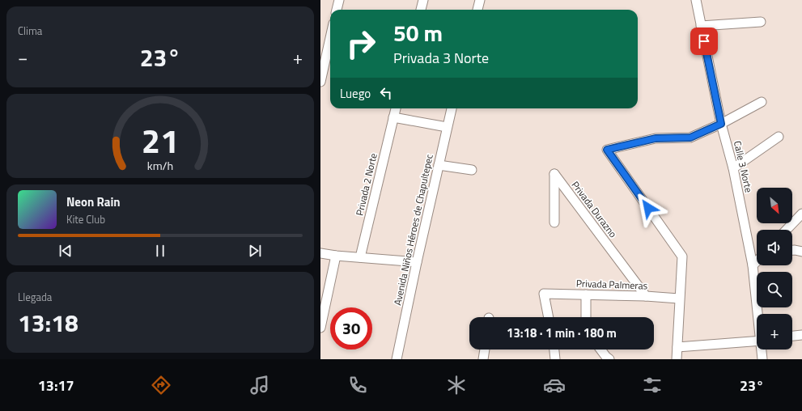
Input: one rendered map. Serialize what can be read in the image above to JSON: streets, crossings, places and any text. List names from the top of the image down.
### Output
{
  "streets": {
    "street": [
      "Calle 3 Norte",
      "Privada 2 Norte",
      "Privada Durazno",
      "Avenida Niños Héroes de Chapultepec",
      "Privada Palmeras"
    ]
  },
  "crossings": [
    ["Privada Durazno", "Privada Palmeras"]
  ],
  "north": "bottom right",
  "page": {
    "tile": [
      "Clima",
      ["Llegada", "13:18"]
    ],
    "turn": ["50 m", "Privada 3 Norte"],
    "heat": ["−", "23°", "+"],
    "then": "Luego",
    "map_buttons": "+",
    "song": ["Neon Rain", "Kite Club"],
    "limit": "30",
    "trip": "13:18 · 1 min · 180 m",
    "tabs": ["13:17", "23°"],
    "gauge": ["21", "km/h"]
  }
}
